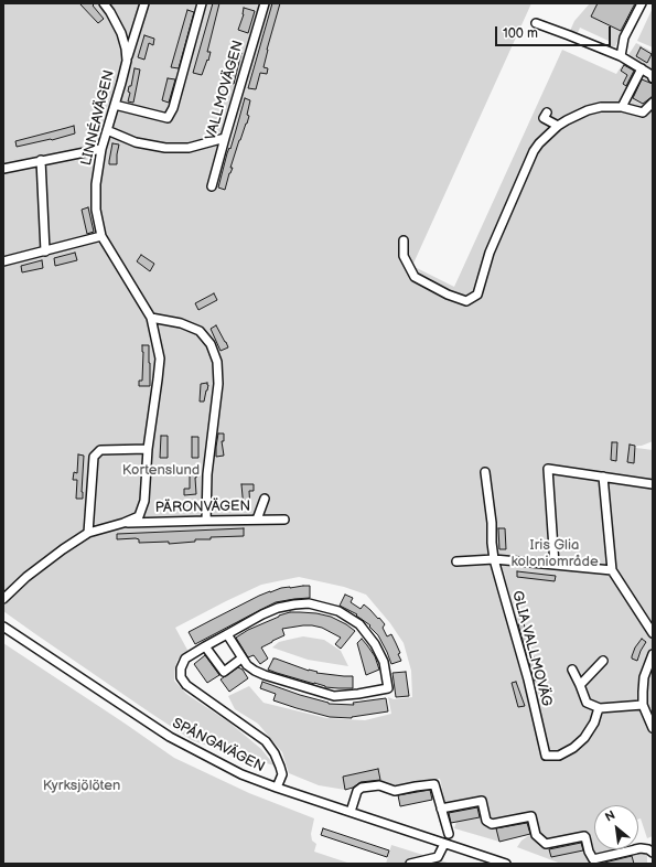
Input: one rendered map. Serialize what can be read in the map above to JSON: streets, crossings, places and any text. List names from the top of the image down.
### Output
{
  "streets": {
    "street": [
      "VALLMOVÄGEN",
      "LINNÉAVÄGEN",
      "PÄRONVÄGEN",
      "GLIA VALLMOVÄG",
      "SPÅNGAVÄGEN"
    ]
  },
  "crossings": [
    ["LINNÉAVÄGEN", "PÄRONVÄGEN"]
  ],
  "parks": ["Kortenslund", "Iris Glia koloniområde", "Kyrksjölöten"],
  "scale_bar": "100 m",
  "north": "top left"
}
